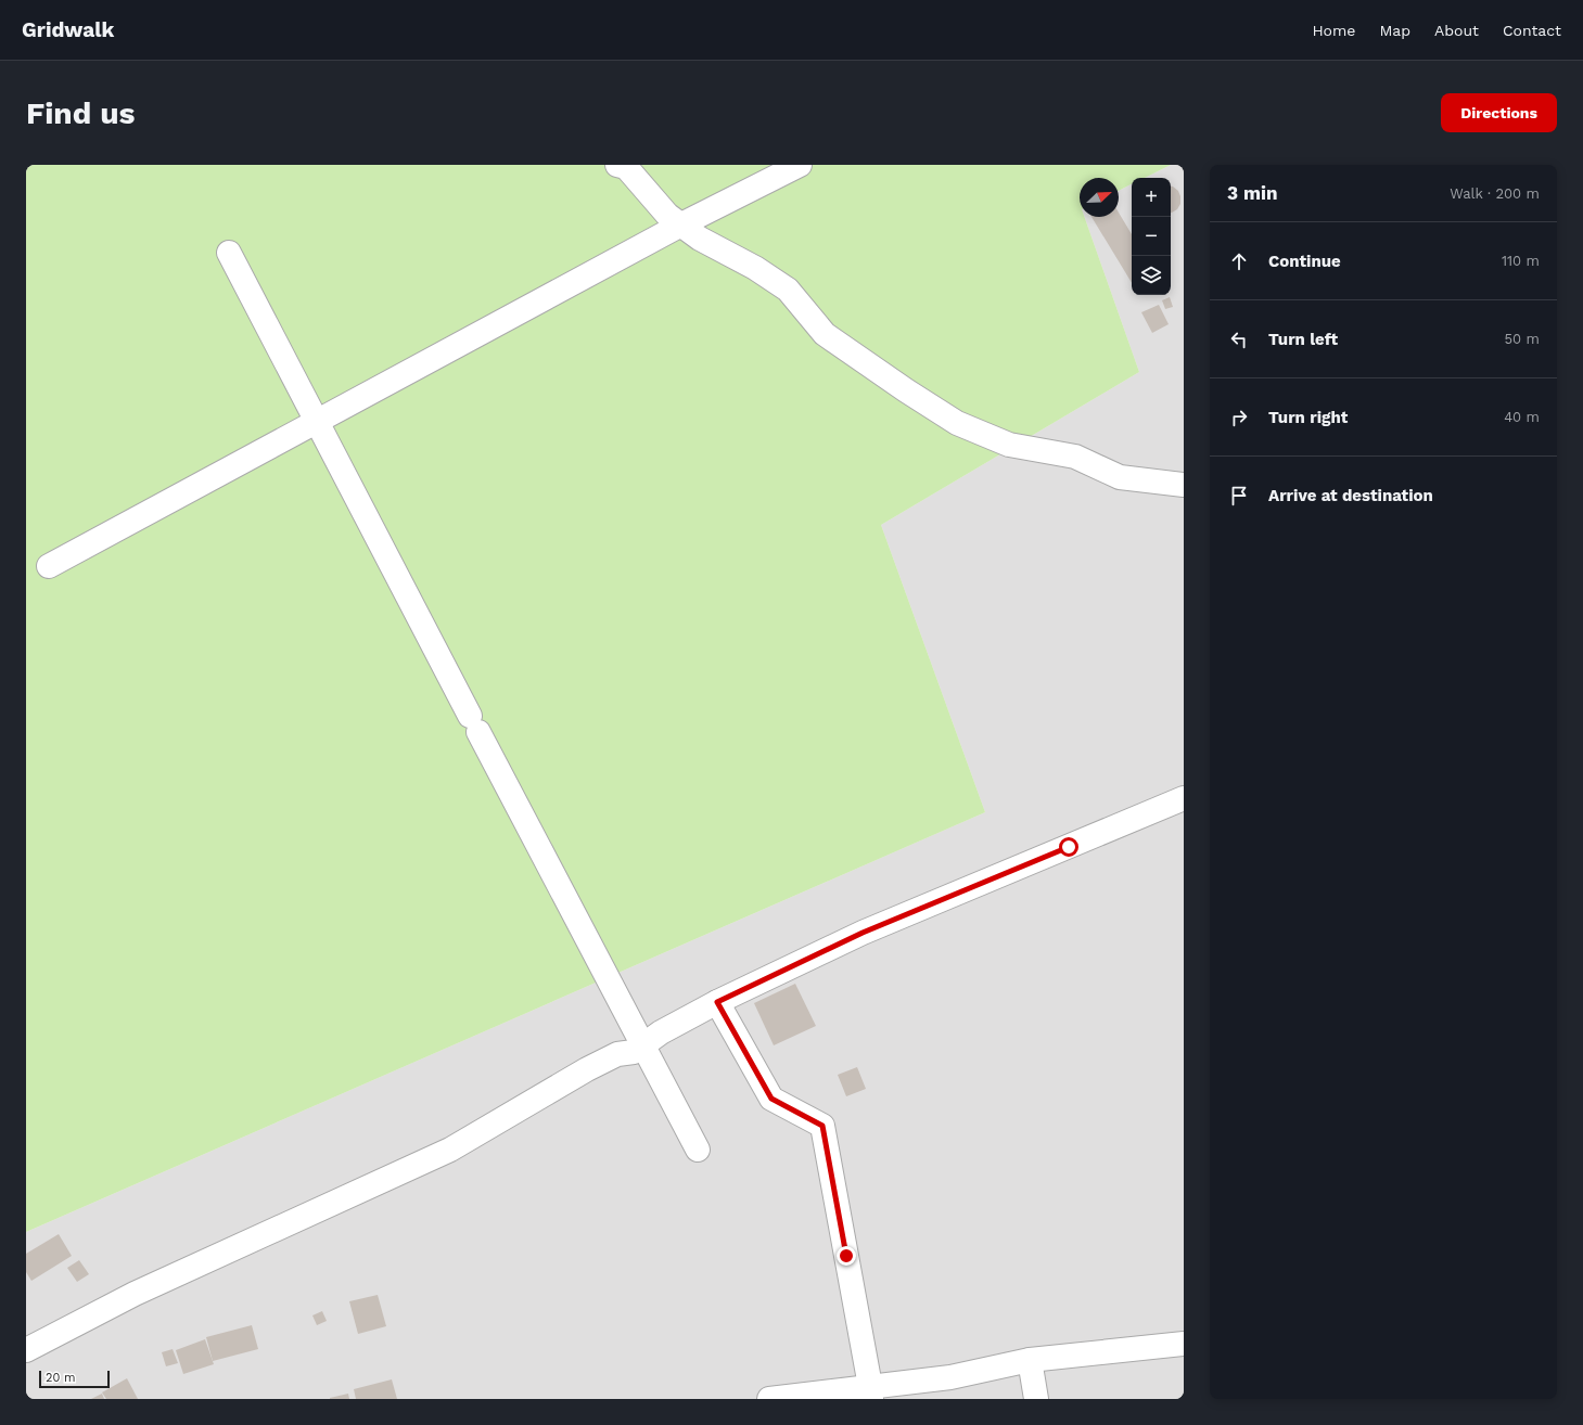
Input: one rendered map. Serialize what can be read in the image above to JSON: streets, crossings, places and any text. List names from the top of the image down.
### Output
{
  "scale_bar": "20 m",
  "north": "top right",
  "page": {
    "header": "Gridwalk",
    "nav": [
      "Home",
      "Map",
      "About",
      "Contact"
    ],
    "buttons": "Directions",
    "title": "Find us",
    "heading": ["3 min", "Walk · 200 m"],
    "map_buttons": ["+", "−"],
    "list": [
      ["Continue", "110 m"],
      ["Turn left", "50 m"],
      ["Turn right", "40 m"],
      "Arrive at destination"
    ],
    "scale": "20 m"
  }
}
